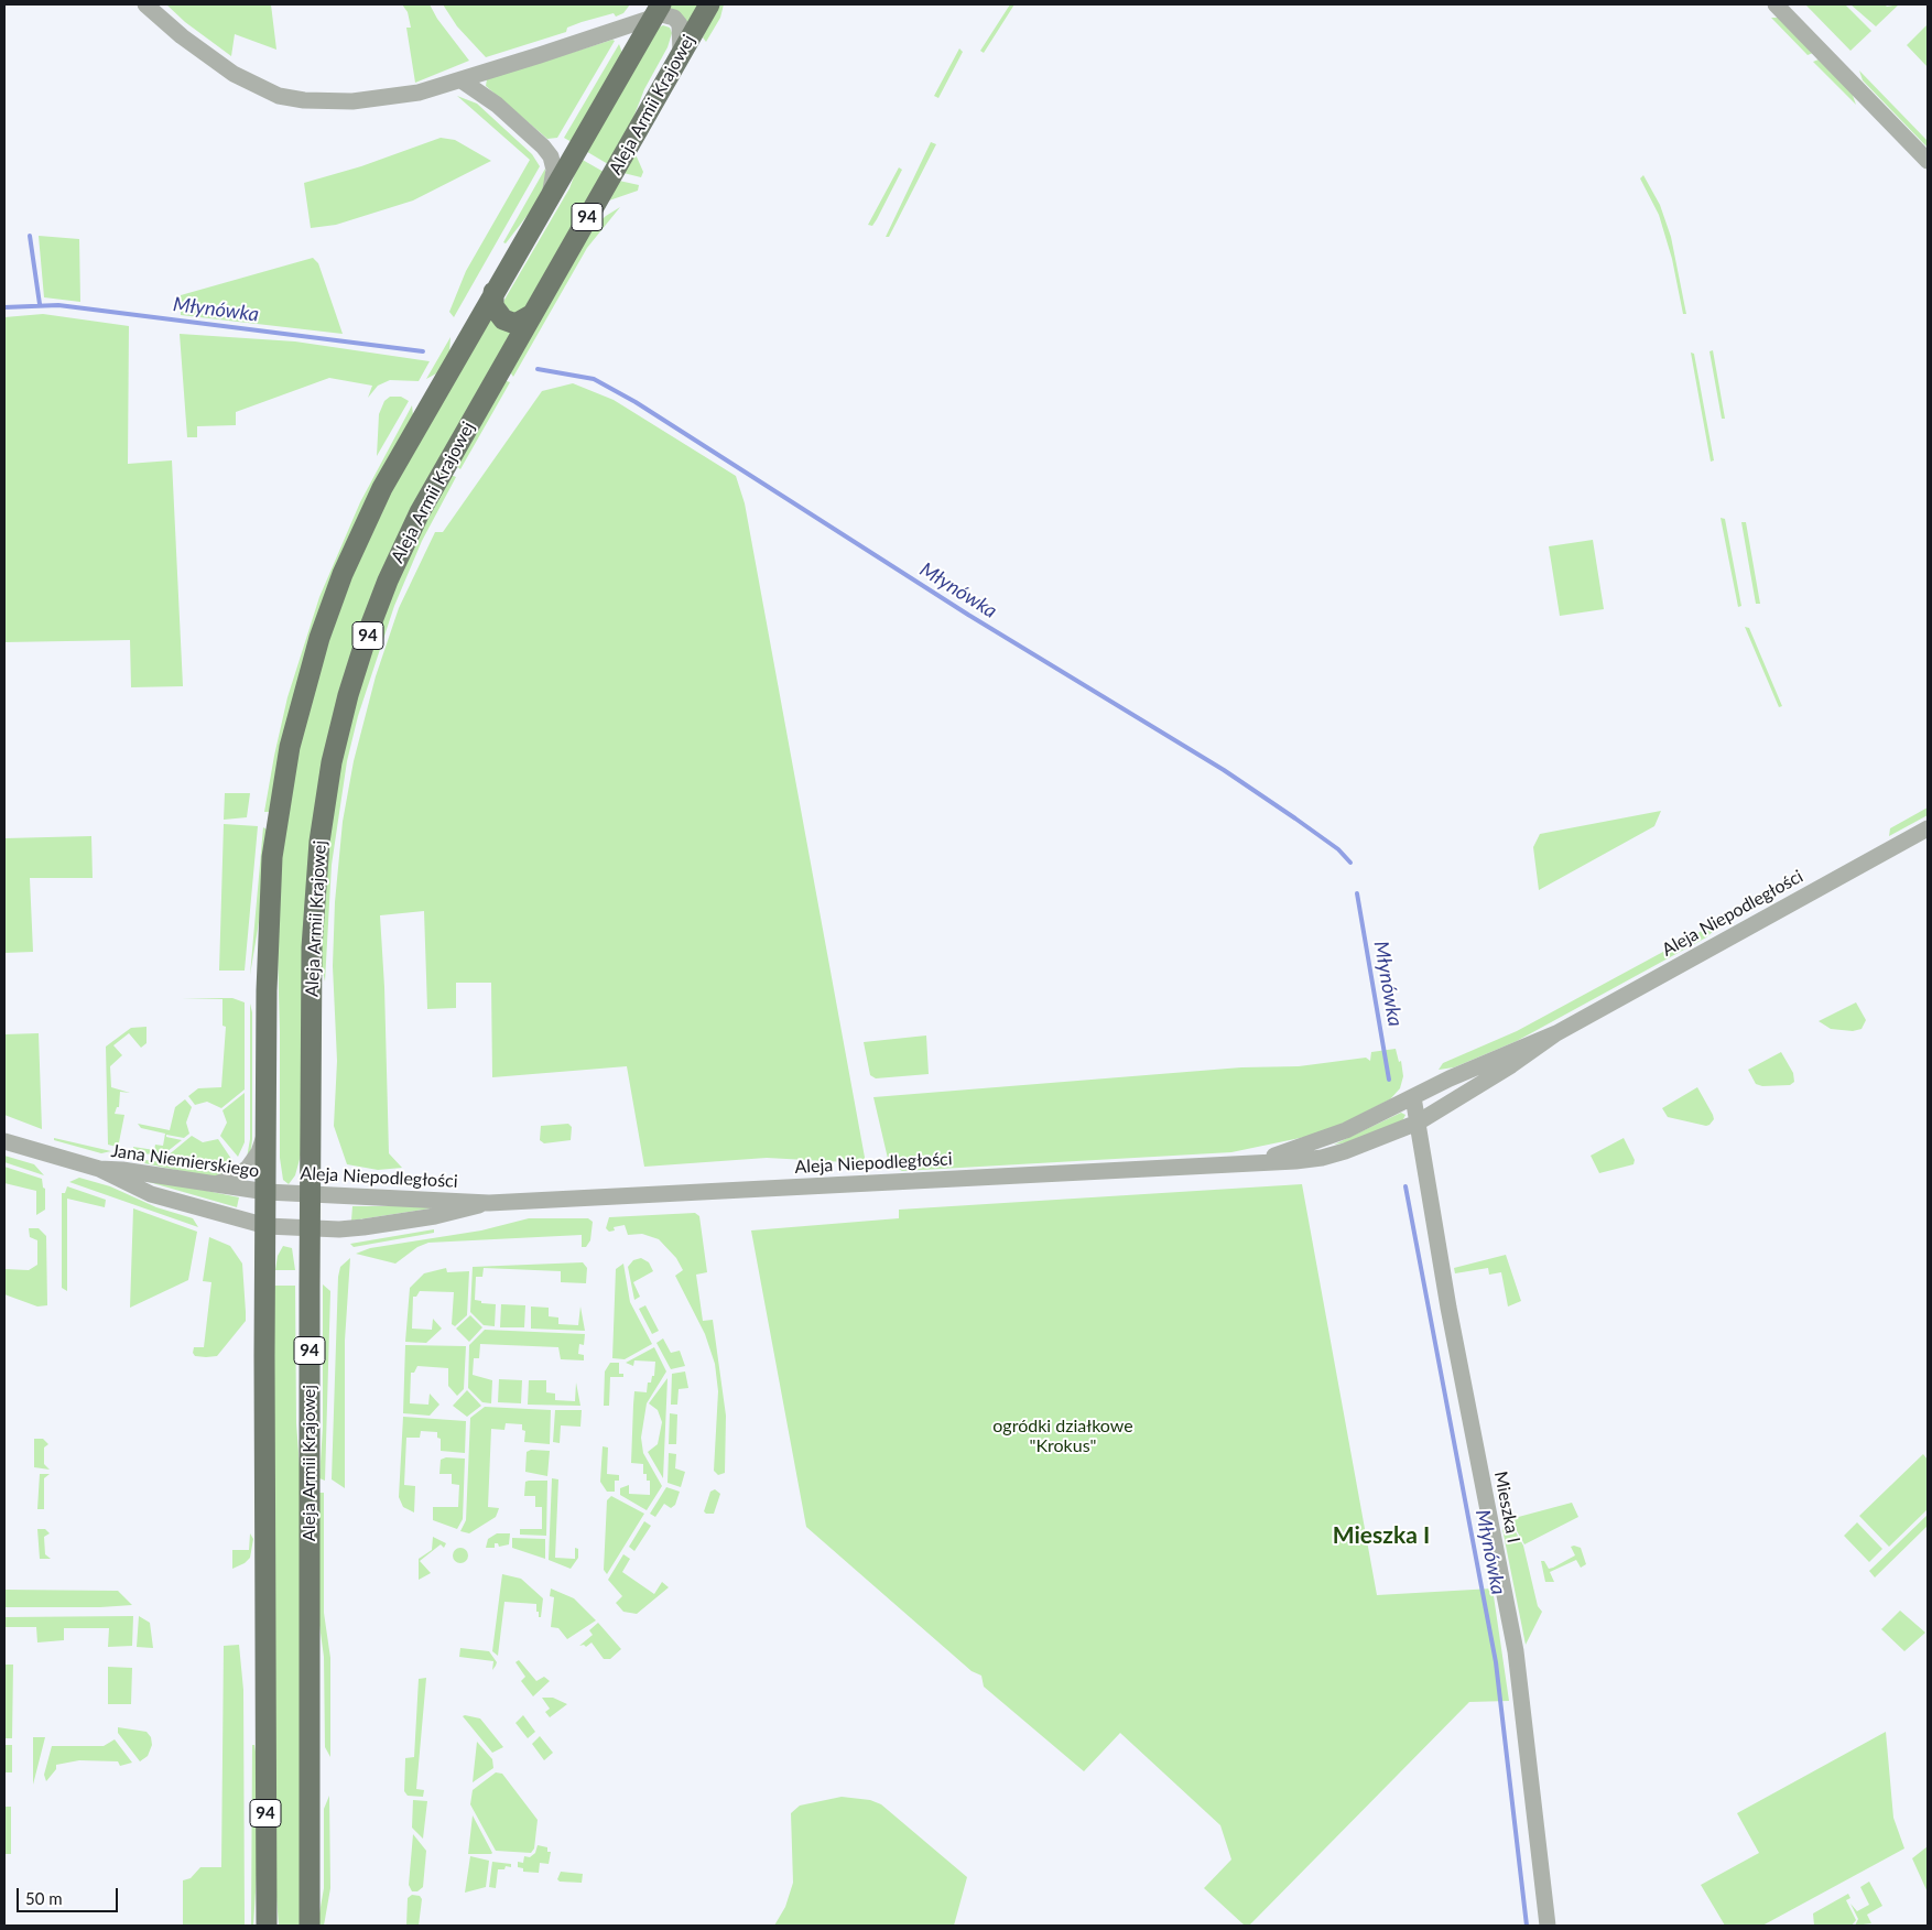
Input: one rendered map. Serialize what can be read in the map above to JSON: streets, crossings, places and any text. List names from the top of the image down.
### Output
{
  "streets": {
    "main road": ["Aleja Armii Krajowej", "94"],
    "street": ["Aleja Niepodległości", "Jana Niemierskiego", "Mieszka I"]
  },
  "crossings": [
    ["Aleja Armii Krajowej", "Aleja Niepodległości"],
    ["94", "Aleja Niepodległości"],
    ["94", "Jana Niemierskiego"],
    ["Aleja Niepodległości", "Jana Niemierskiego"],
    ["Aleja Niepodległości", "Mieszka I"]
  ],
  "districts": ["Mieszka I"],
  "water": ["Młynówka"],
  "parks": ["ogródki działkowe \"Krokus\""],
  "scale_bar": "50 m"
}
